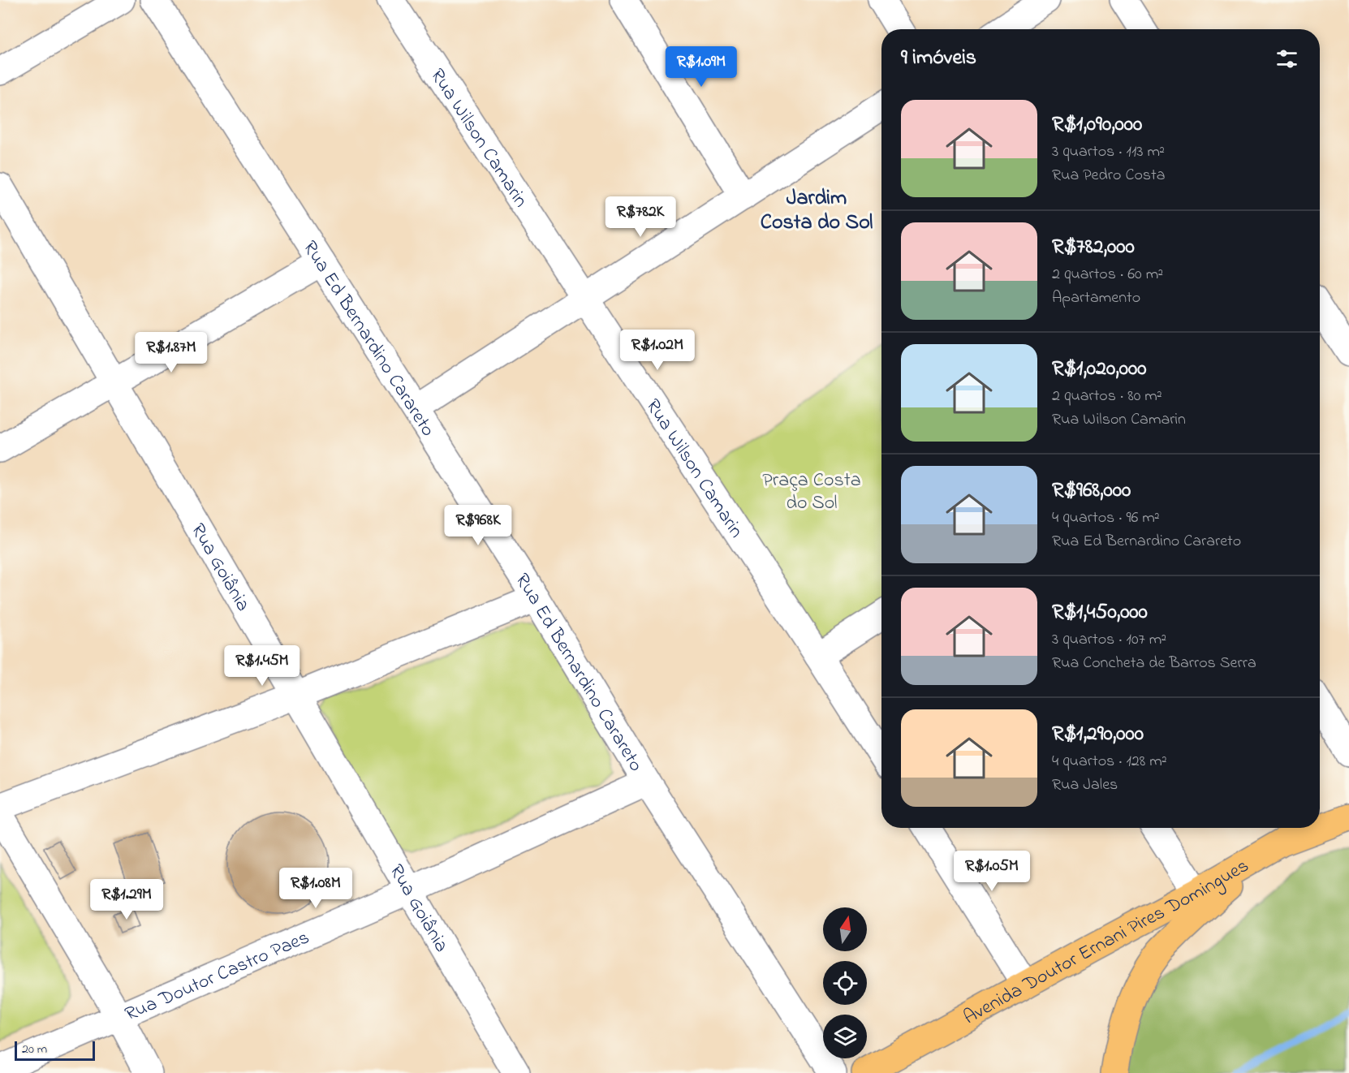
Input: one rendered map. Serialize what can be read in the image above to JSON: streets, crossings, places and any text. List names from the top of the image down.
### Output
{
  "streets": {
    "main road": ["Avenida Doutor Ernani Pires Domingues"],
    "street": [
      "Rua Wilson Camarin",
      "Rua Ed Bernardino Carareto",
      "Rua Goiânia",
      "Rua Doutor Castro Paes"
    ]
  },
  "crossings": [
    ["Rua Ed Bernardino Carareto", "Rua Doutor Castro Paes"],
    ["Rua Goiânia", "Rua Doutor Castro Paes"]
  ],
  "districts": ["Jardim Costa do Sol"],
  "parks": ["Praça Costa do Sol"],
  "scale_bar": "20 m",
  "north": "top",
  "page": {
    "heading": "9 imóveis",
    "price": [
      "R$1.09M",
      "R$782K",
      "R$1.02M",
      "R$1.87M",
      "R$968K",
      "R$1.45M",
      "R$1.05M",
      "R$1.08M",
      "R$1.29M"
    ],
    "list": [
      {
        "name": "R$1,090,000",
        "note": "3 quartos · 113 m² · Rua Pedro Costa"
      },
      {
        "name": "R$782,000",
        "note": "2 quartos · 60 m² · Apartamento"
      },
      {
        "name": "R$1,020,000",
        "note": "2 quartos · 80 m² · Rua Wilson Camarin"
      },
      {
        "name": "R$968,000",
        "note": "4 quartos · 96 m² · Rua Ed Bernardino Carareto"
      },
      {
        "name": "R$1,450,000",
        "note": "3 quartos · 107 m² · Rua Concheta de Barros Serra"
      },
      {
        "name": "R$1,290,000",
        "note": "4 quartos · 128 m² · Rua Jales"
      }
    ],
    "scale": "20 m"
  }
}
